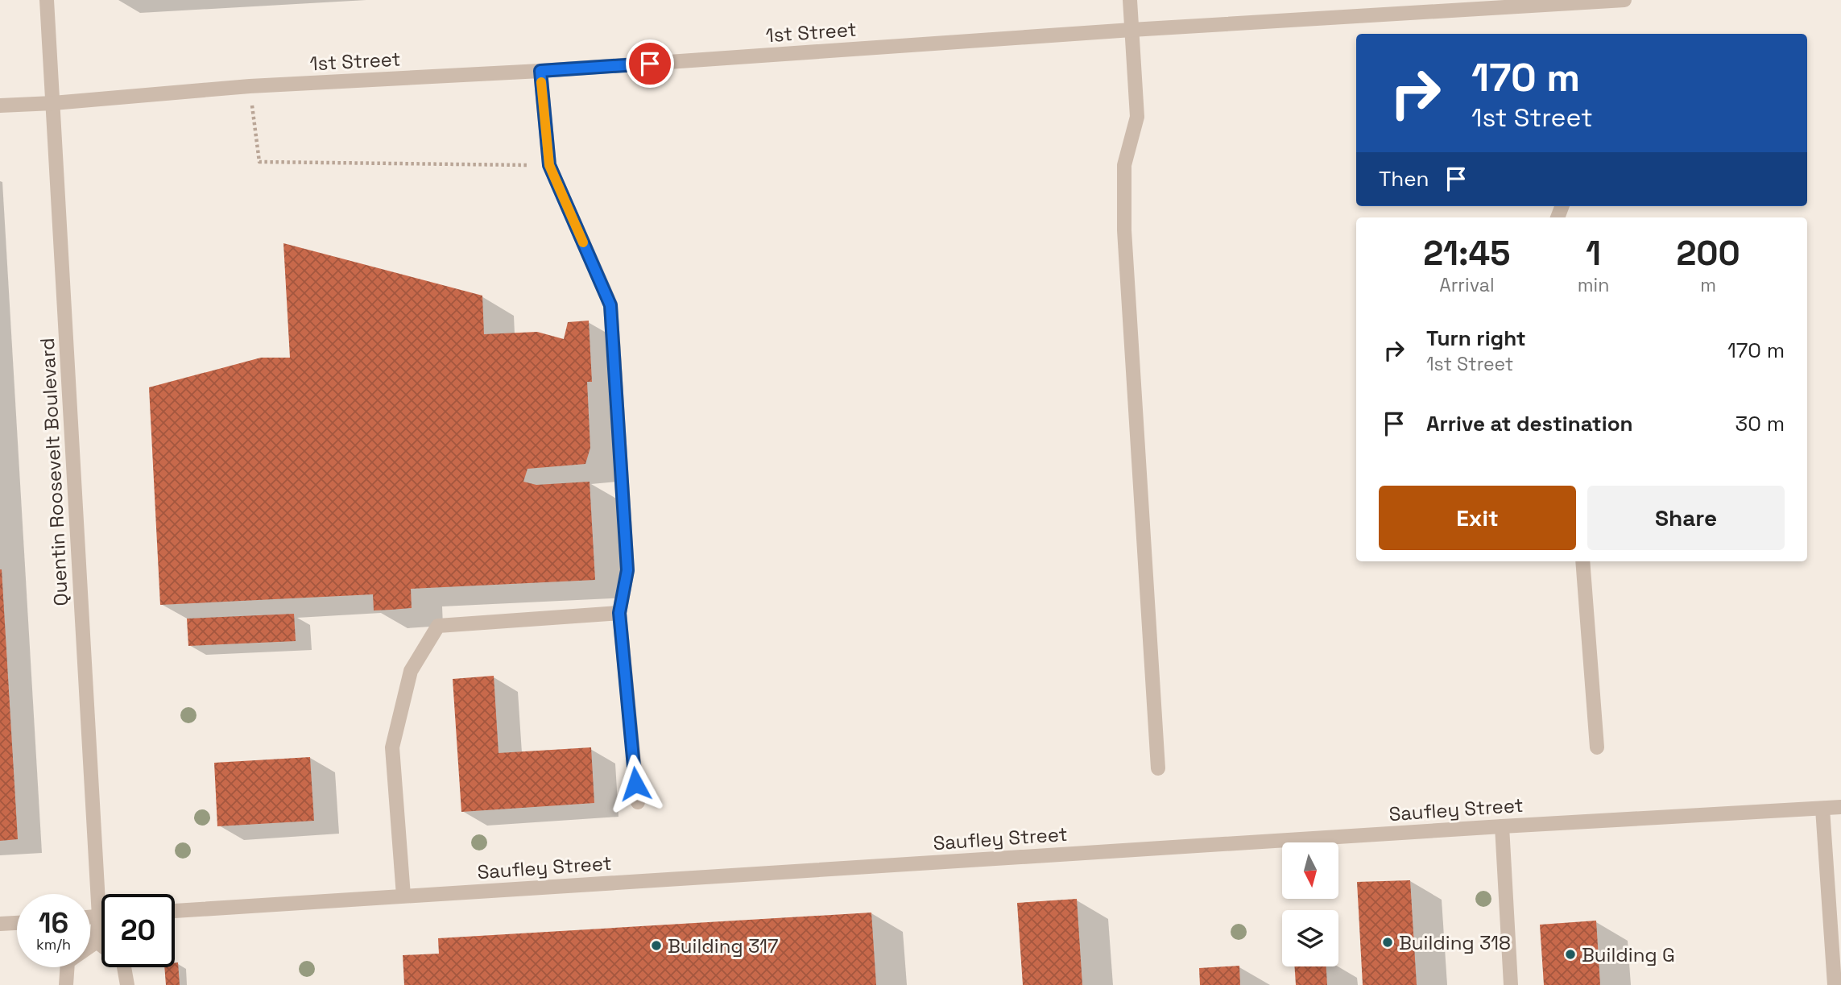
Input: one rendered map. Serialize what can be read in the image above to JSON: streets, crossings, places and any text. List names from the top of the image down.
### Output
{
  "streets": {
    "street": ["1st Street", "Quentin Roosevelt Boulevard", "Saufley Street"]
  },
  "crossings": [
    ["1st Street", "Quentin Roosevelt Boulevard"]
  ],
  "places": ["Building 318", "Building 317", "Building G"],
  "north": "bottom",
  "page": {
    "turn": ["170 m", "1st Street"],
    "then": "Then",
    "eta": [
      "21:45",
      "Arrival",
      "1",
      "min",
      "200",
      "m"
    ],
    "list": [
      {
        "name": "Turn right",
        "note": "1st Street",
        "value": "170 m"
      },
      {
        "name": "Arrive at destination",
        "value": "30 m"
      }
    ],
    "buttons": ["Exit", "Share"],
    "speed": "16 km/h",
    "limit": "20"
  }
}
